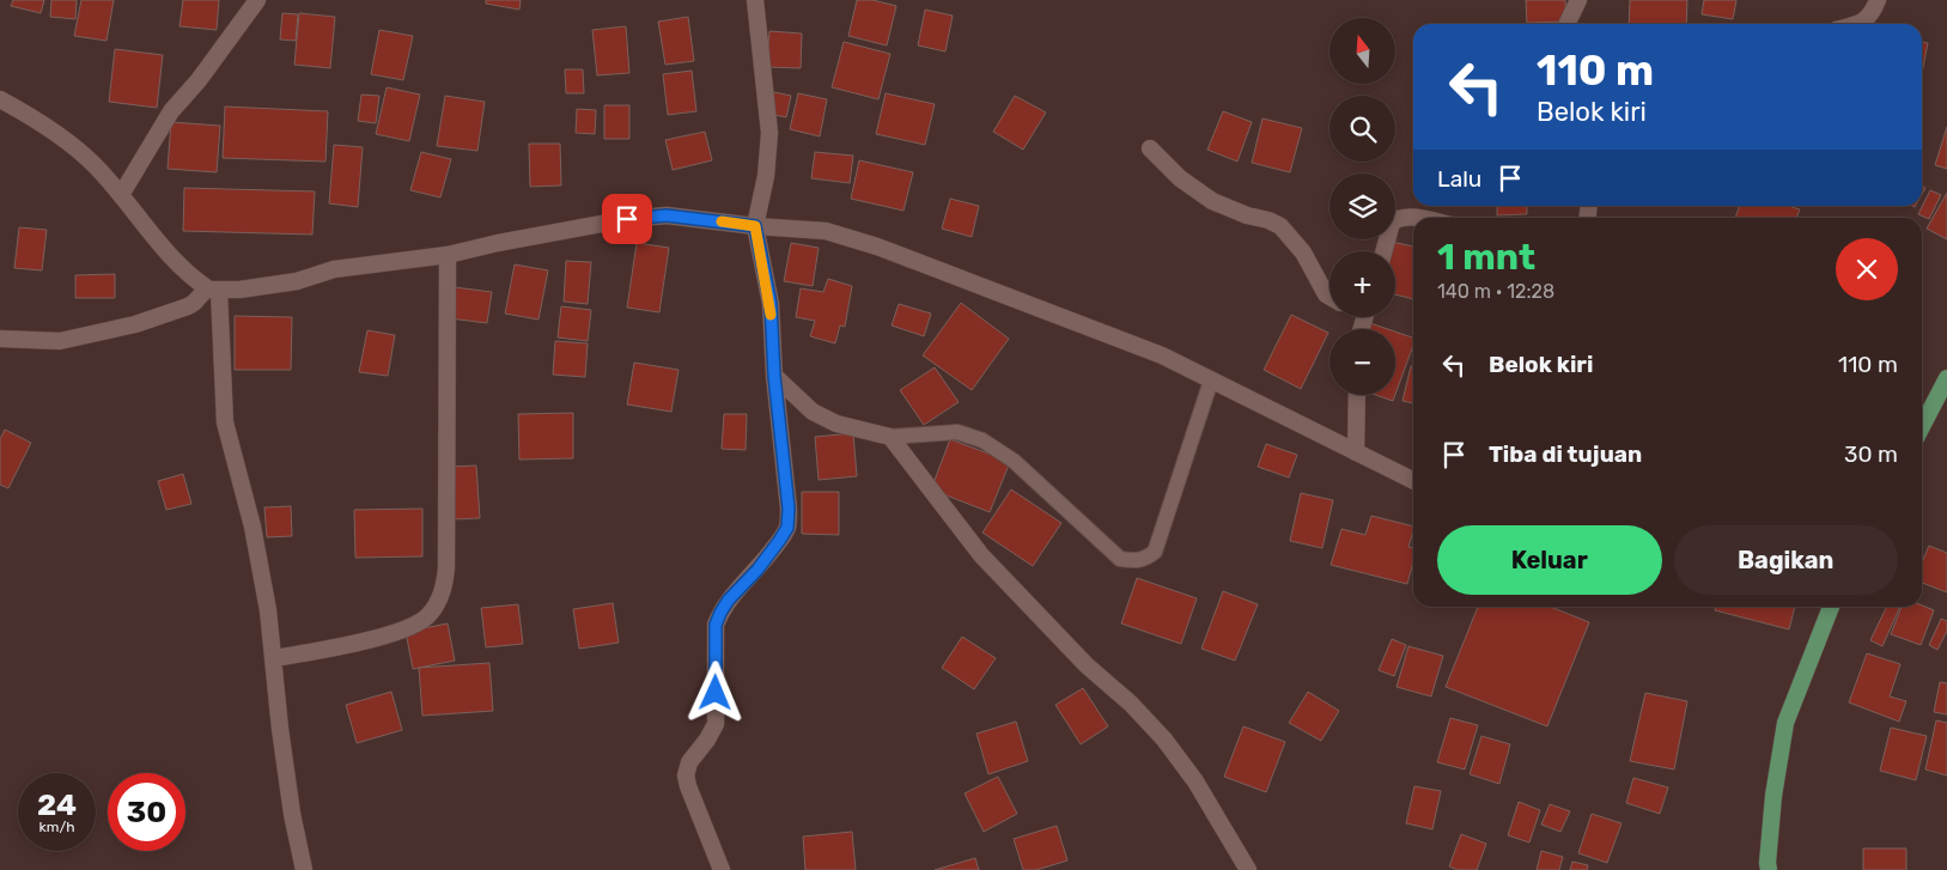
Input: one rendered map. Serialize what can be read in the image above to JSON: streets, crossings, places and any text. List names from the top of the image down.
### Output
{
  "north": "top",
  "page": {
    "map_buttons": ["+", "−"],
    "turn": ["110 m", "Belok kiri"],
    "then": "Lalu",
    "heading": ["1 mnt", "140 m · 12:28"],
    "list": [
      {
        "name": "Belok kiri",
        "value": "110 m"
      },
      {
        "name": "Tiba di tujuan",
        "value": "30 m"
      }
    ],
    "buttons": ["Keluar", "Bagikan"],
    "speed": "24 km/h",
    "limit": "30"
  }
}
